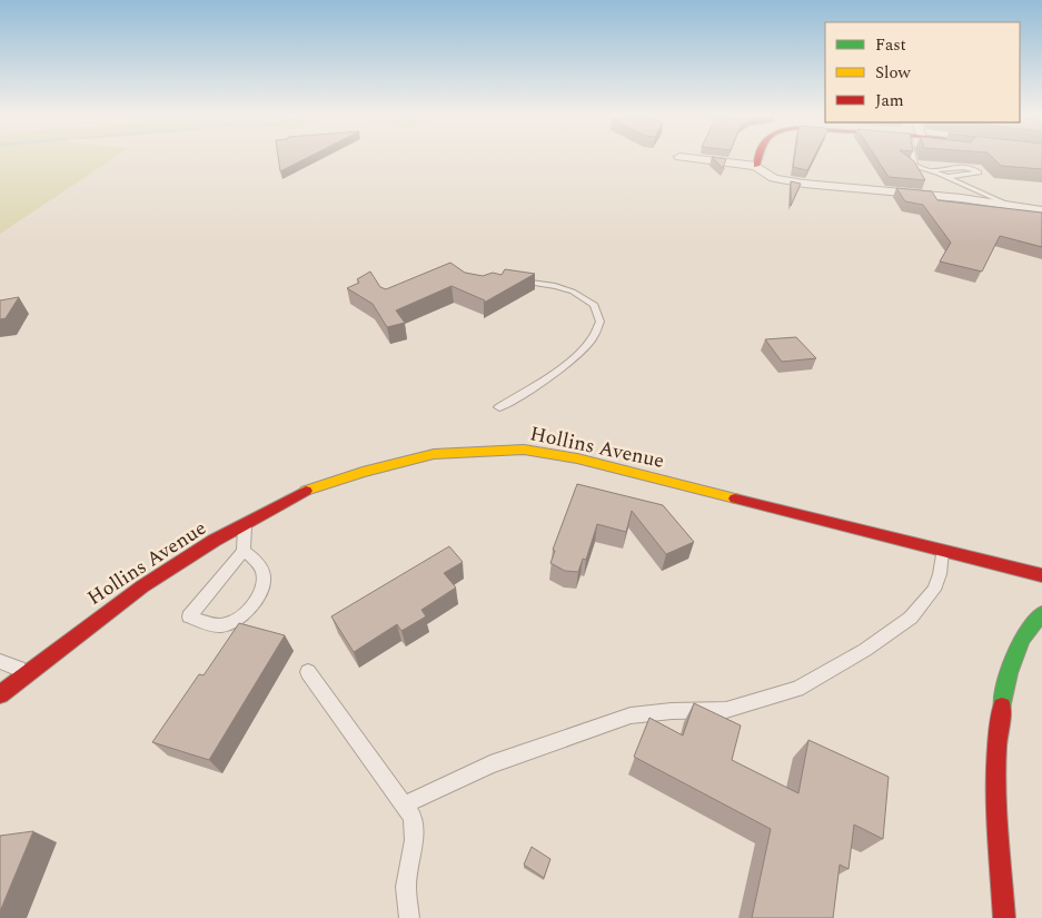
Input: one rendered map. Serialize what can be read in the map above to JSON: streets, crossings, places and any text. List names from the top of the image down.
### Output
{
  "streets": {
    "street": ["Hollins Avenue"]
  },
  "legend": ["Fast", "Slow", "Jam"]
}
